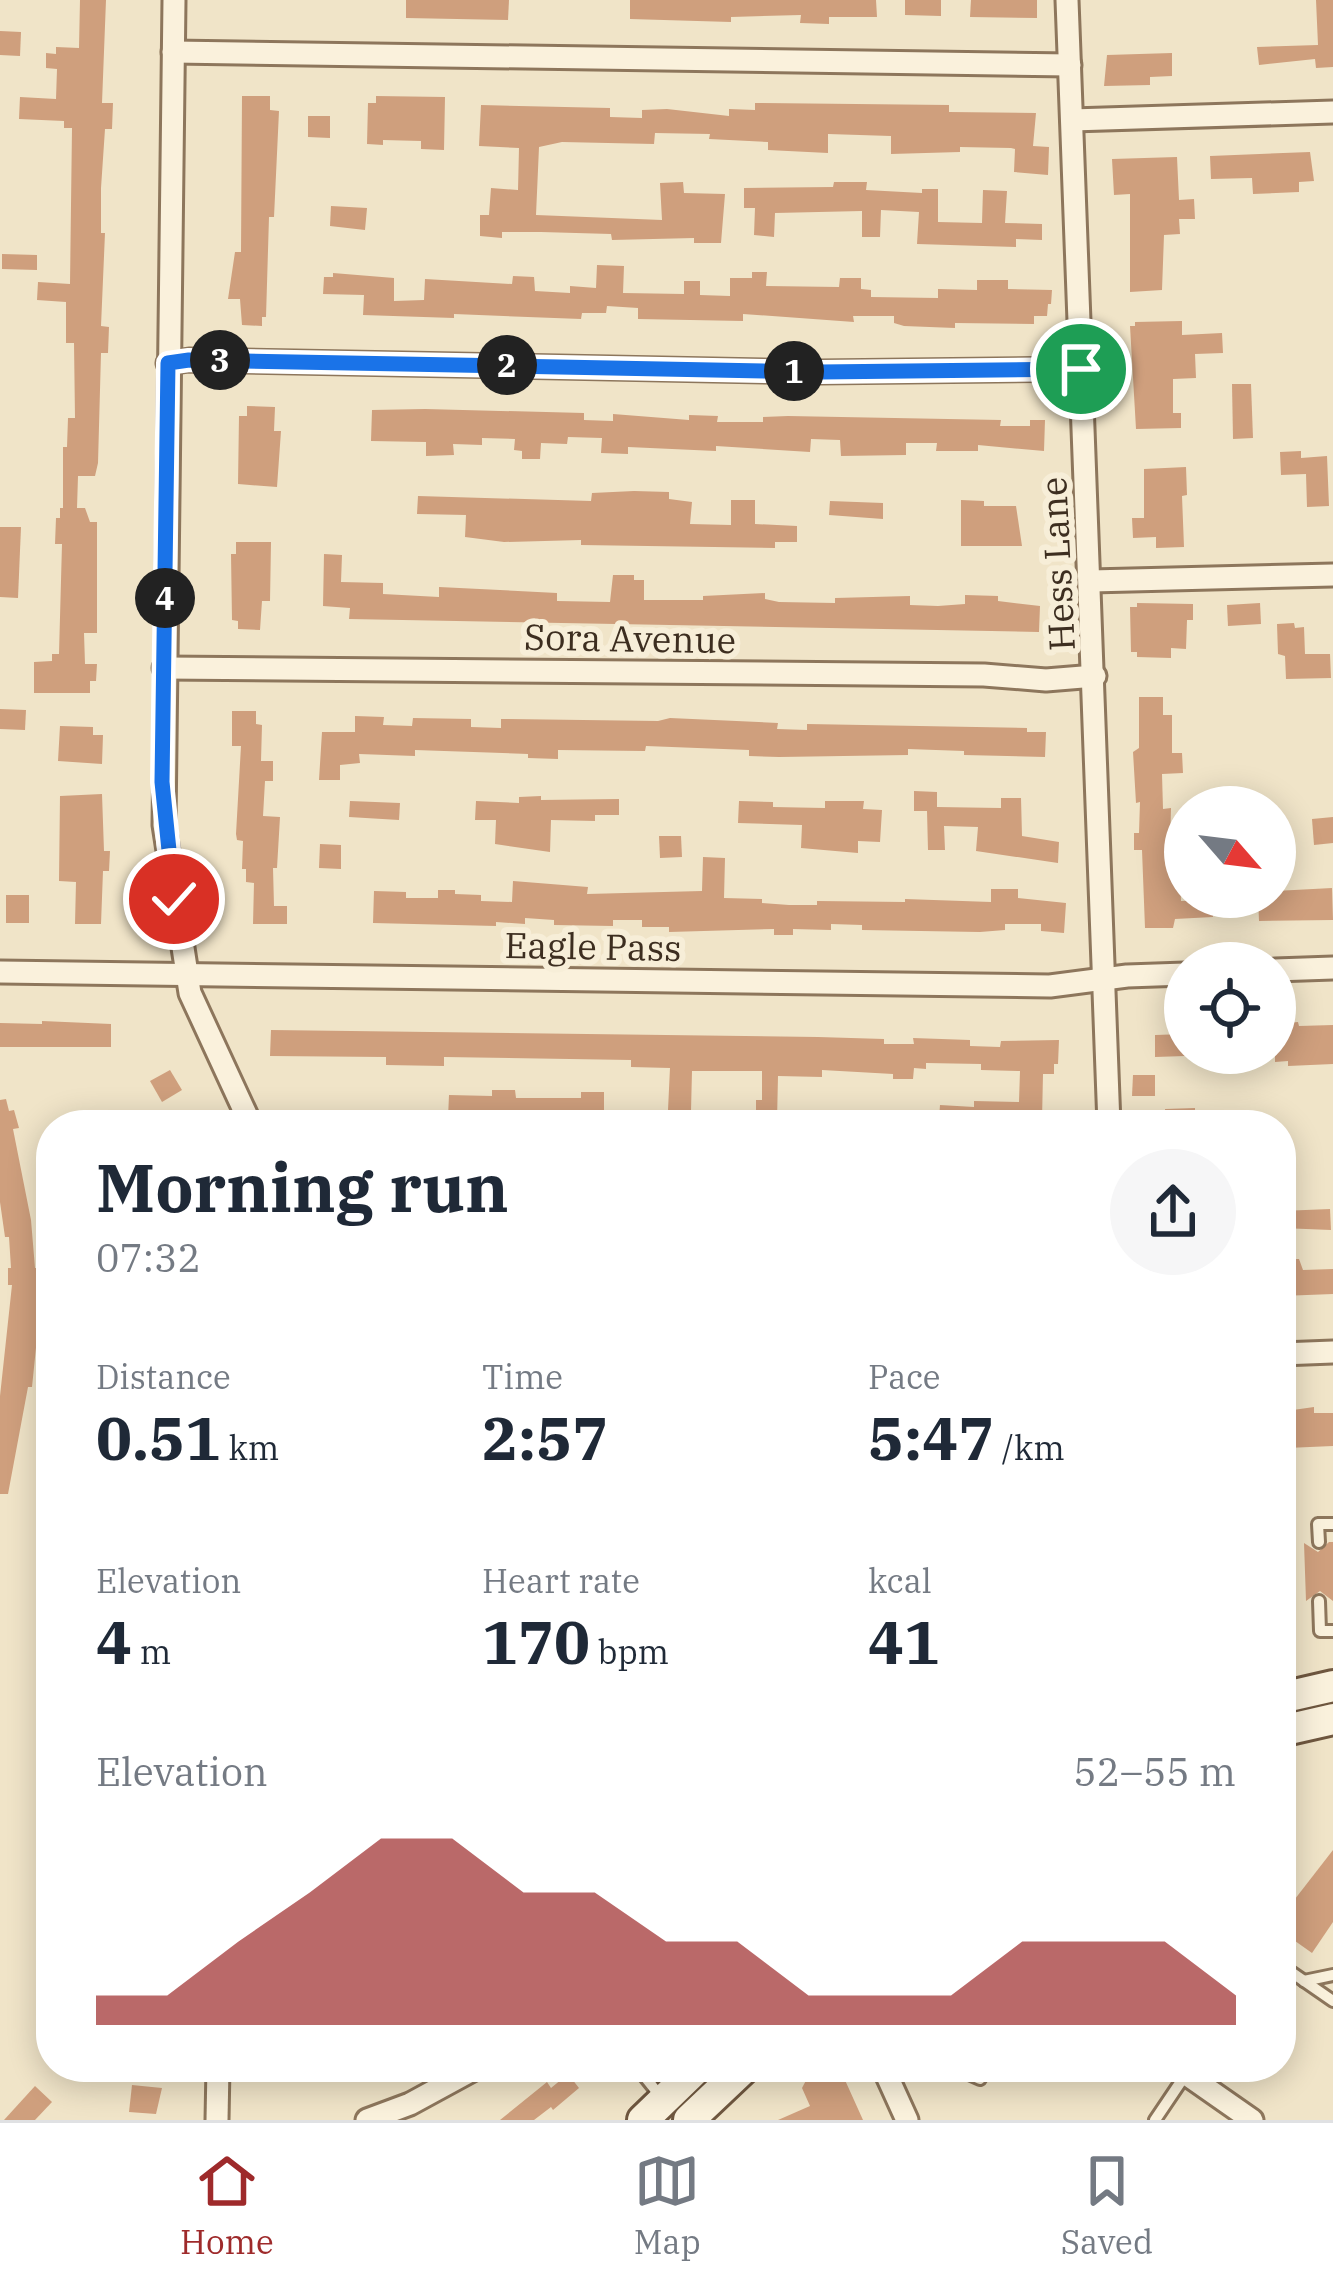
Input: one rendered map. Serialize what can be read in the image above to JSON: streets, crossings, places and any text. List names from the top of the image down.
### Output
{
  "streets": {
    "street": ["Hess Lane", "Sora Avenue", "Eagle Pass"]
  },
  "crossings": [
    ["Hess Lane", "Sora Avenue"],
    ["Hess Lane", "Eagle Pass"]
  ],
  "north": "bottom right",
  "page": {
    "pins": [
      "3",
      "2",
      "1",
      "4"
    ],
    "heading": ["Morning run", "07:32"],
    "stats": [
      ["Distance", "0.51 km"],
      ["Time", "2:57"],
      ["Pace", "5:47 /km"],
      ["Elevation", "4 m"],
      ["Heart rate", "170 bpm"],
      ["kcal", "41"]
    ],
    "chart": ["Elevation", "52–55 m"],
    "tabs": ["Home", "Map", "Saved"]
  }
}
